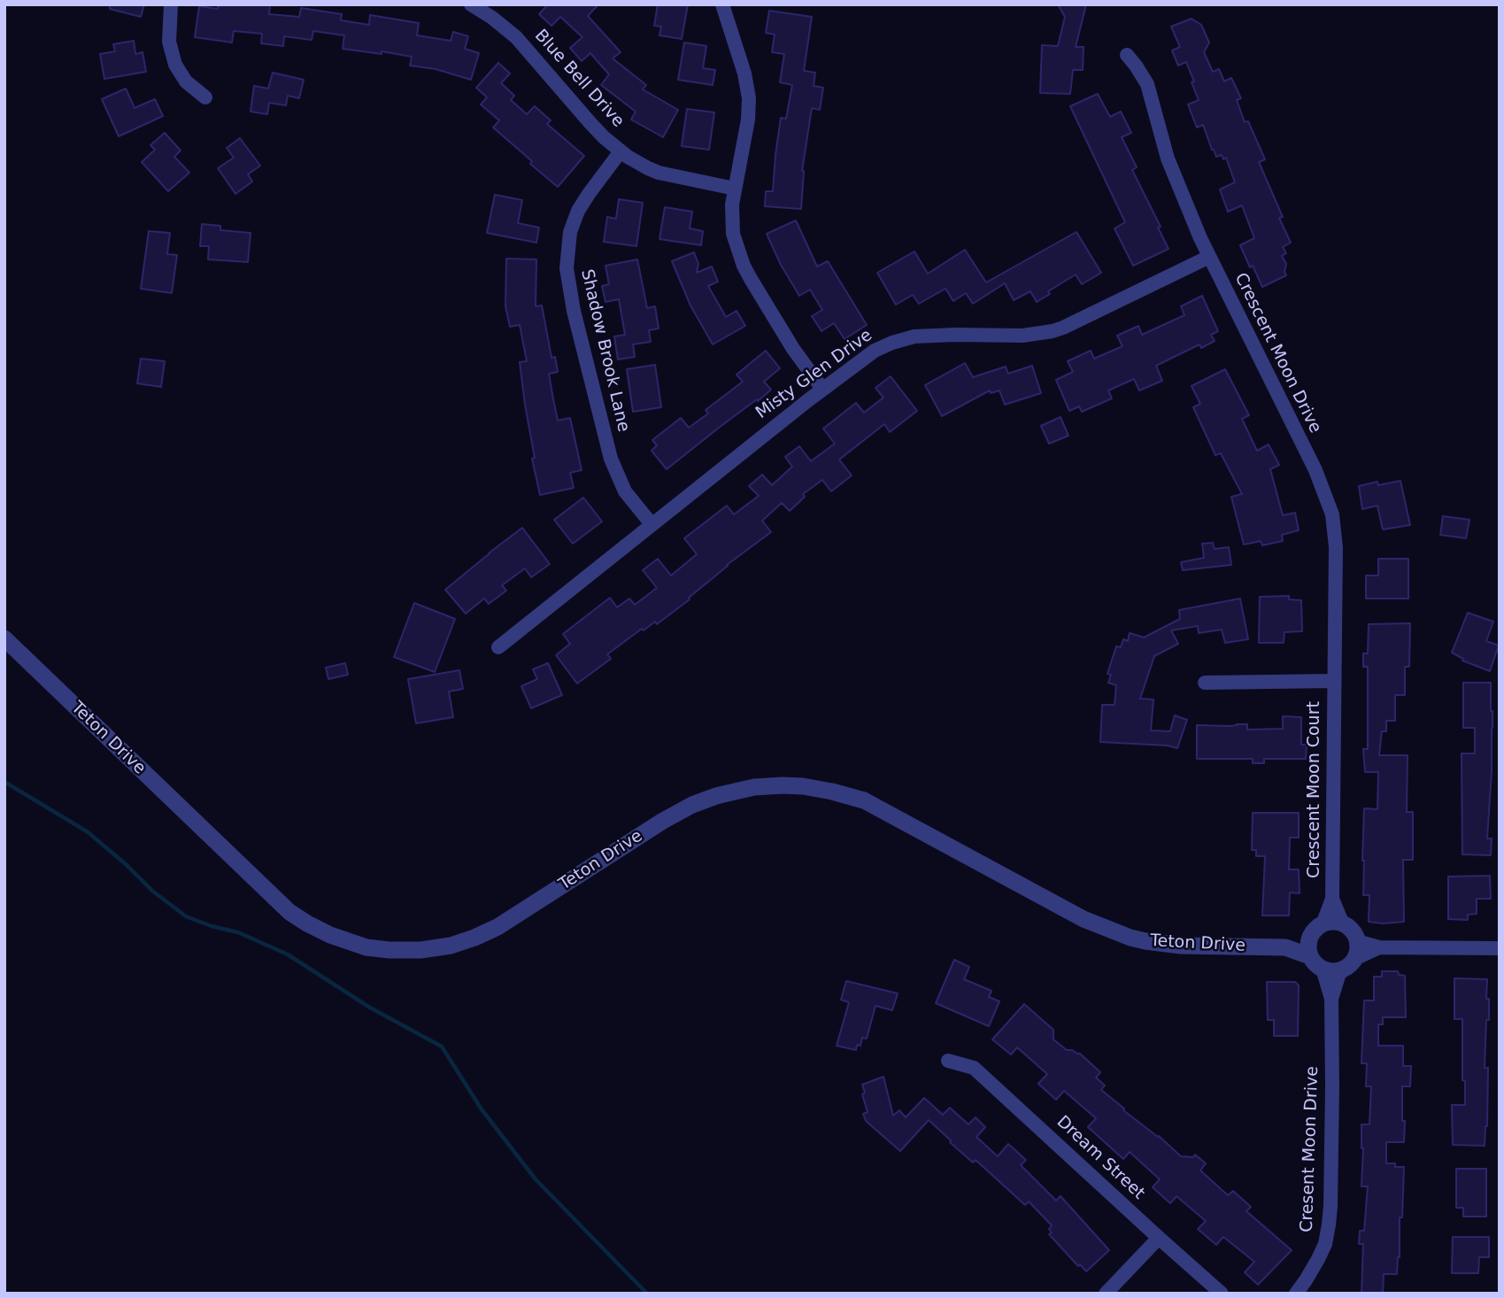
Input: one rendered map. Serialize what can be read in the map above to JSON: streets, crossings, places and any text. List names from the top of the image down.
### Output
{
  "streets": {
    "street": [
      "Blue Bell Drive",
      "Shadow Brook Lane",
      "Crescent Moon Drive",
      "Misty Glen Drive",
      "Teton Drive",
      "Crescent Moon Court",
      "Cresent Moon Drive",
      "Dream Street"
    ]
  },
  "crossings": [
    ["Blue Bell Drive", "Shadow Brook Lane"],
    ["Shadow Brook Lane", "Misty Glen Drive"],
    ["Crescent Moon Drive", "Misty Glen Drive"],
    ["Crescent Moon Drive", "Crescent Moon Court"],
    ["Teton Drive", "Crescent Moon Court"],
    ["Teton Drive", "Cresent Moon Drive"],
    ["Crescent Moon Court", "Cresent Moon Drive"]
  ]
}
